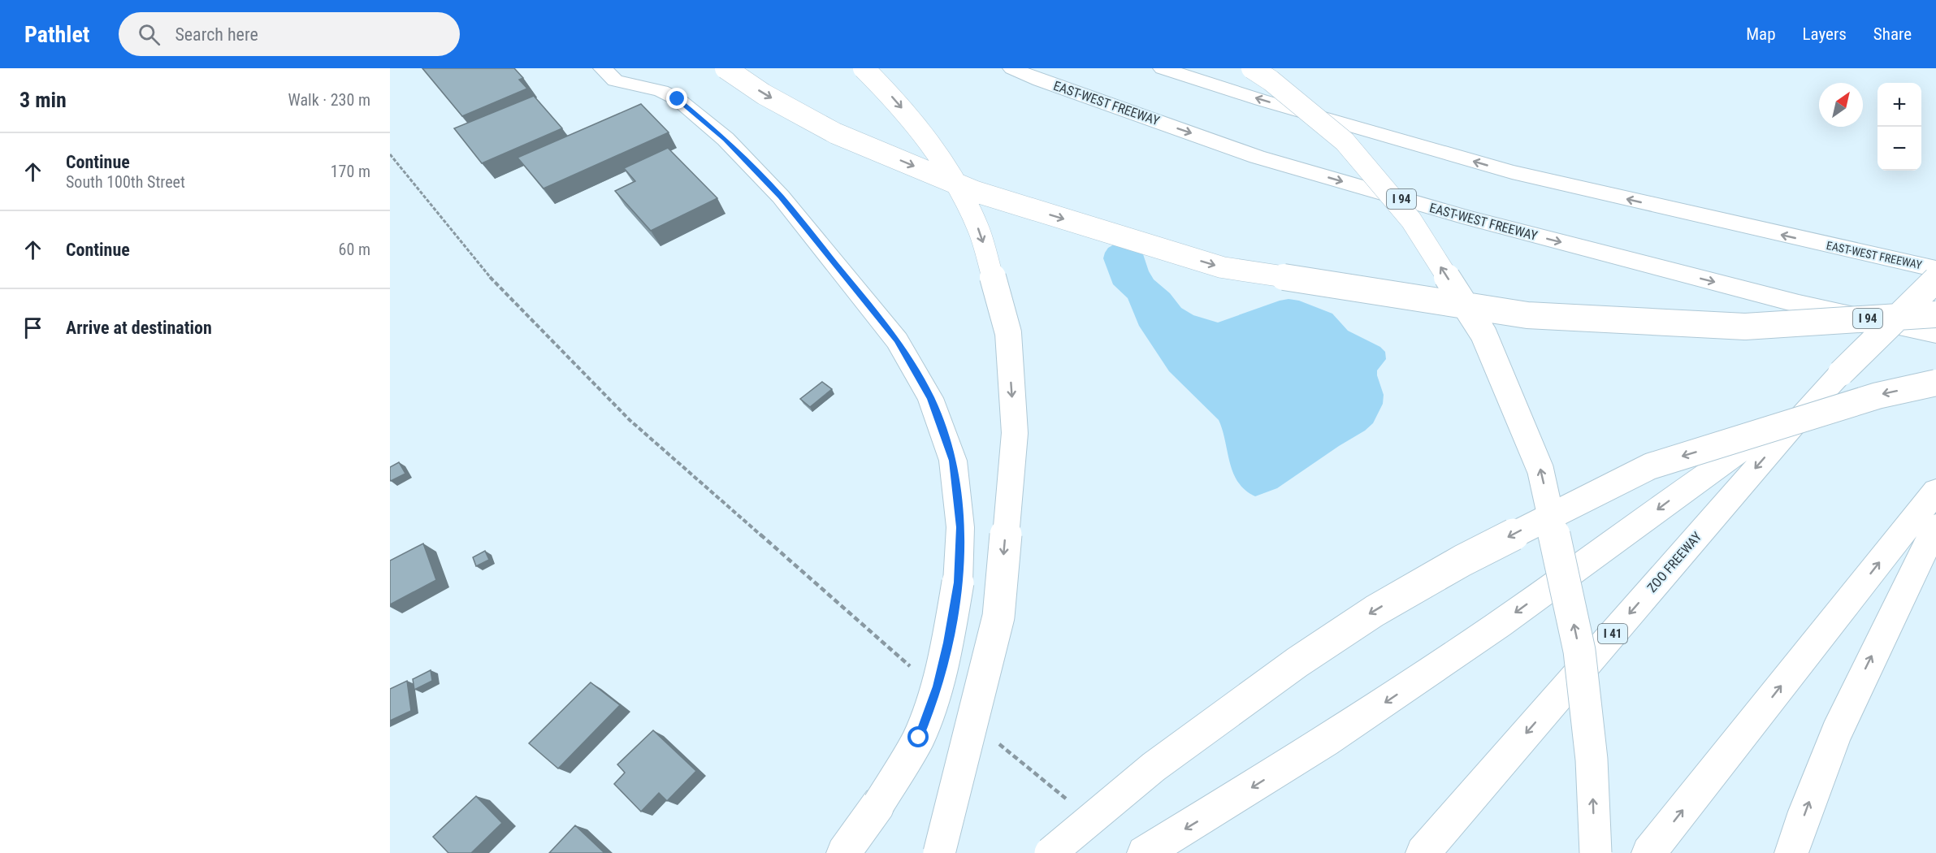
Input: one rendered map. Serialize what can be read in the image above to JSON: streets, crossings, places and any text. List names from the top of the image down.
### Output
{
  "streets": {
    "main road": [
      "EAST-WEST FREEWAY",
      "I 94",
      "ZOO FREEWAY",
      "I 41"
    ]
  },
  "north": "top right",
  "page": {
    "header": "Pathlet",
    "search": "Search here",
    "nav": ["Map", "Layers", "Share"],
    "heading": ["3 min", "Walk · 230 m"],
    "map_buttons": ["+", "−"],
    "list": [
      ["Continue", "South 100th Street", "170 m"],
      ["Continue", "60 m"],
      "Arrive at destination"
    ]
  }
}
